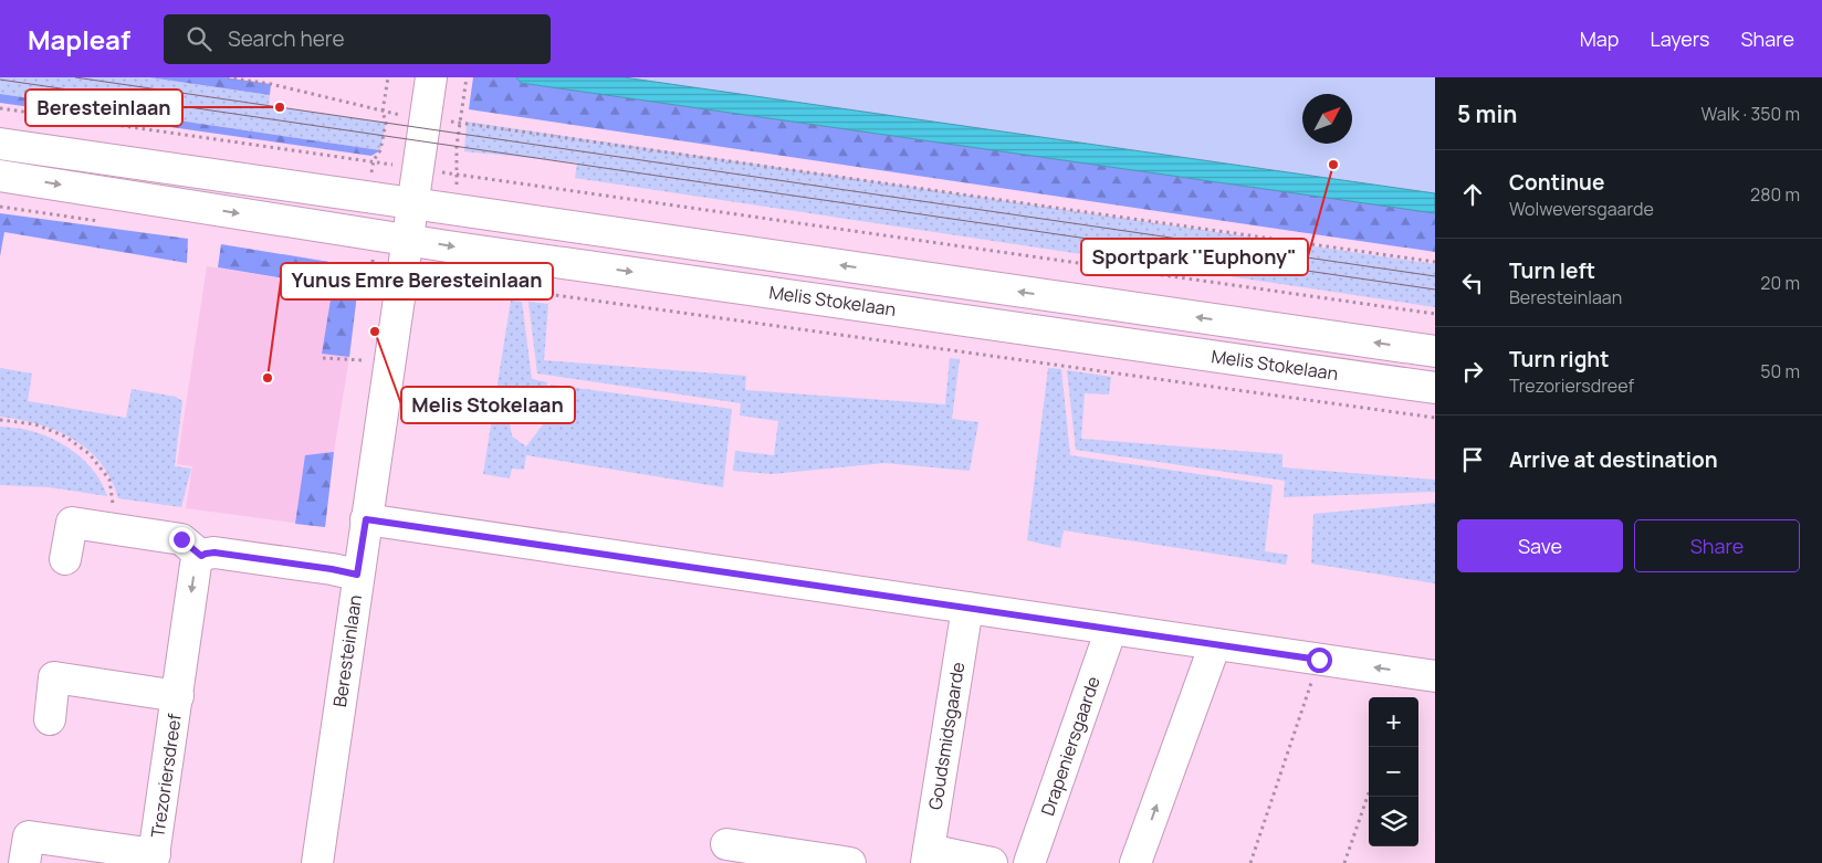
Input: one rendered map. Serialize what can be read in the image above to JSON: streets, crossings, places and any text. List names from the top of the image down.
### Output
{
  "streets": {
    "street": [
      "Melis Stokelaan",
      "Beresteinlaan",
      "Goudsmidsgaarde",
      "Drapeniersgaarde",
      "Trezoriersdreef"
    ]
  },
  "crossings": [
    ["Melis Stokelaan", "Beresteinlaan"]
  ],
  "places": [
    "Beresteinlaan",
    "Sportpark ''Euphony\"",
    "Melis Stokelaan",
    "Yunus Emre Beresteinlaan"
  ],
  "north": "top right",
  "page": {
    "header": "Mapleaf",
    "search": "Search here",
    "nav": ["Map", "Layers", "Share"],
    "heading": ["5 min", "Walk · 350 m"],
    "list": [
      ["Continue", "Wolweversgaarde", "280 m"],
      ["Turn left", "Beresteinlaan", "20 m"],
      ["Turn right", "Trezoriersdreef", "50 m"],
      "Arrive at destination"
    ],
    "buttons": ["Save", "Share"],
    "map_buttons": ["+", "−"]
  }
}
